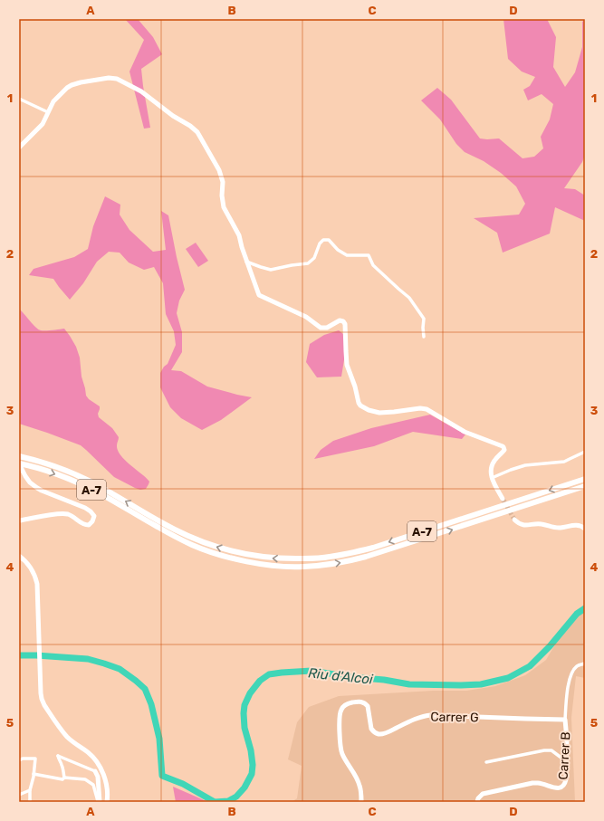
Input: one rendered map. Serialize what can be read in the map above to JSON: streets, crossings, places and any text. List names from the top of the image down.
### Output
{
  "streets": {
    "highway": ["A-7"],
    "street": ["Carrer G", "Carrer B"]
  },
  "crossings": [
    ["Carrer G", "Carrer B"]
  ],
  "water": ["Riu d'Alcoi"],
  "grid": {
    "columns": [
      "A",
      "B",
      "C",
      "D"
    ],
    "rows": [
      "1",
      "2",
      "3",
      "4",
      "5"
    ]
  }
}
